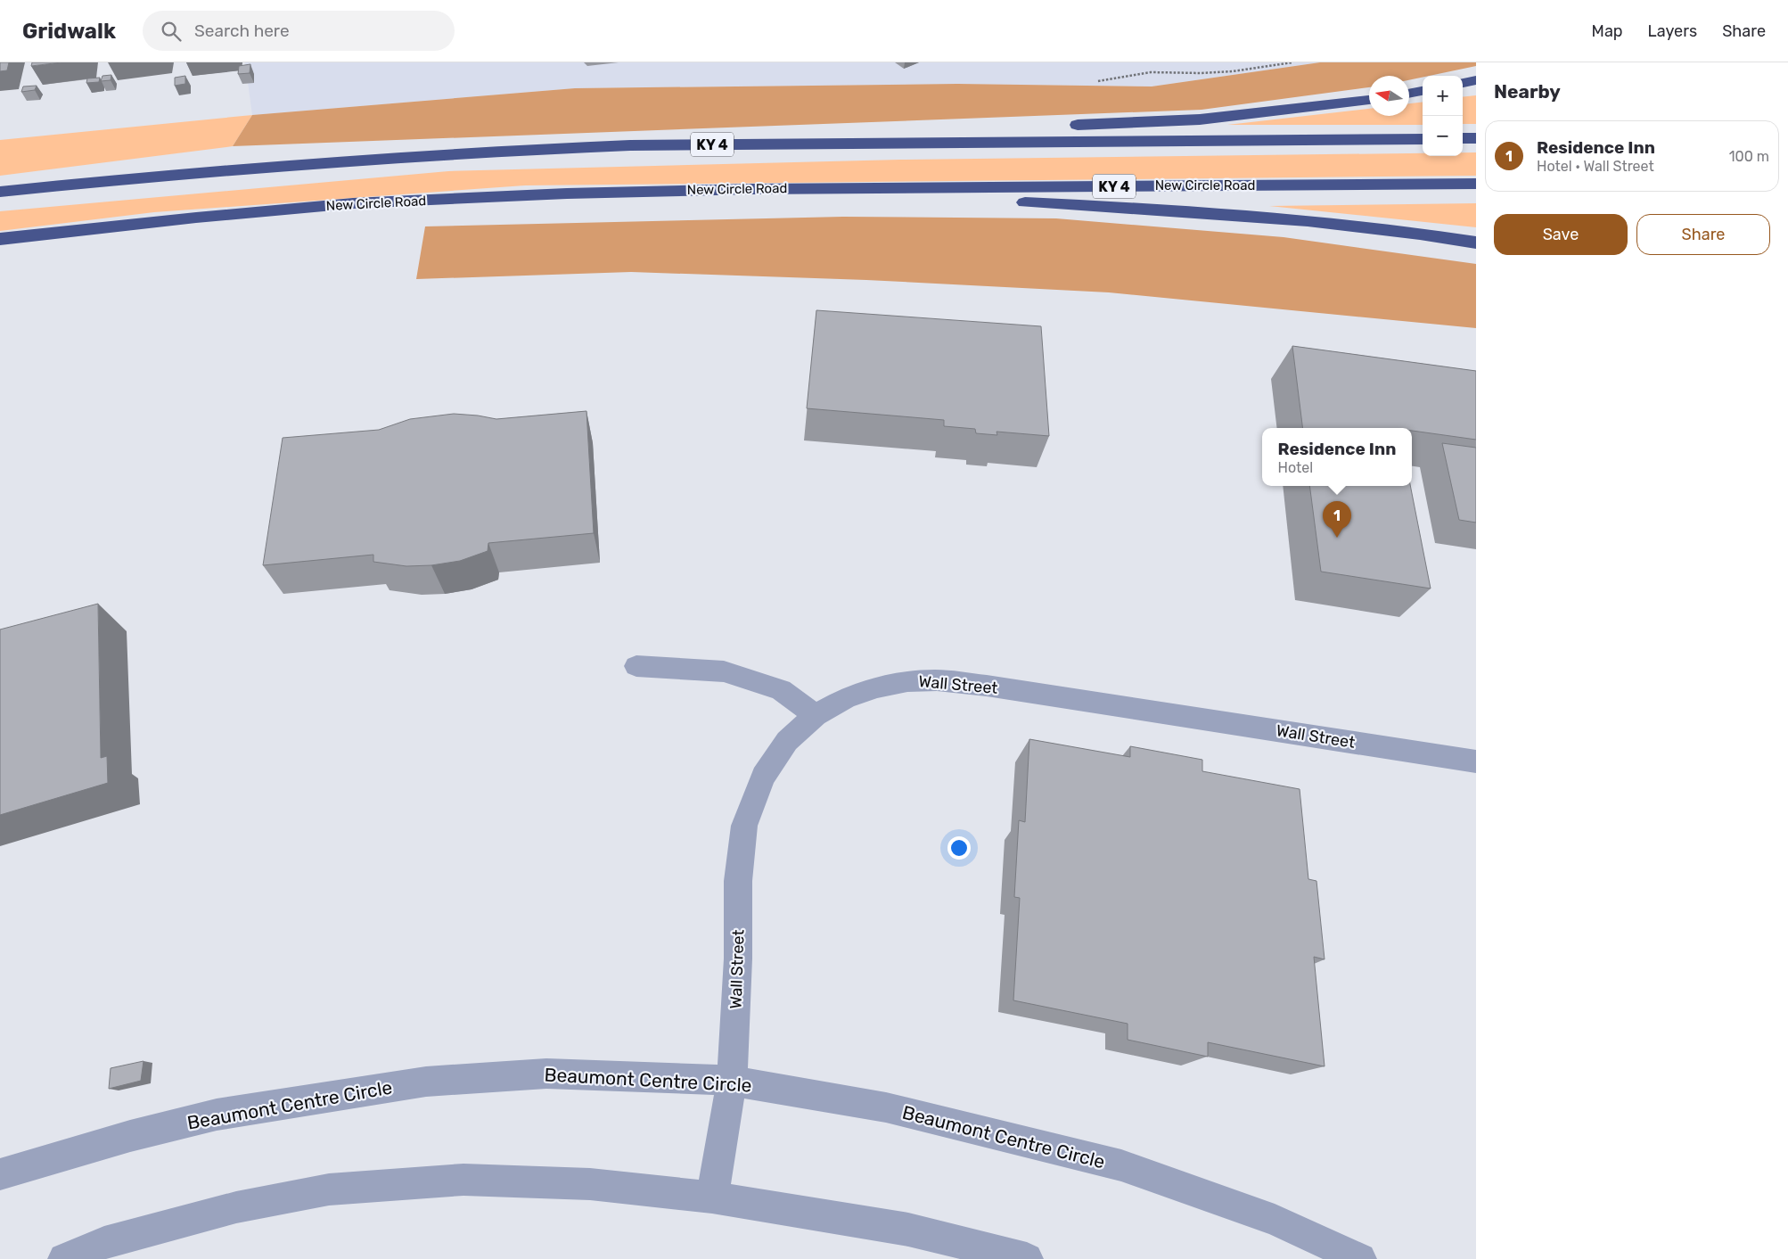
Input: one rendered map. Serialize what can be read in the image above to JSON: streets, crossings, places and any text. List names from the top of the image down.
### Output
{
  "streets": {
    "highway": ["KY 4", "New Circle Road"],
    "street": ["Wall Street", "Beaumont Centre Circle"]
  },
  "crossings": [
    ["Wall Street", "Beaumont Centre Circle"]
  ],
  "north": "left",
  "page": {
    "header": "Gridwalk",
    "search": "Search here",
    "nav": ["Map", "Layers", "Share"],
    "heading": "Nearby",
    "map_buttons": ["+", "−"],
    "list": [
      {
        "mark": "1",
        "name": "Residence Inn",
        "note": "Hotel · Wall Street",
        "value": "100 m"
      }
    ],
    "buttons": ["Save", "Share"],
    "popup": ["Residence Inn", "Hotel"],
    "pins": "1"
  }
}
